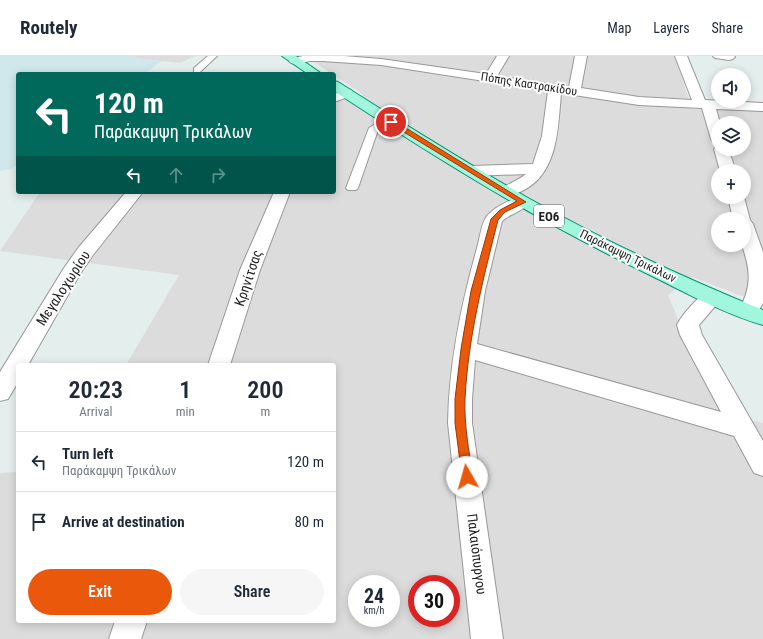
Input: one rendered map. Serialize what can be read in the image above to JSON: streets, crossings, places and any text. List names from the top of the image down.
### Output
{
  "streets": {
    "main road": ["ΕΟ6", "Παράκαμψη Τρικάλων"],
    "street": [
      "Πόπης Καστρακίδου",
      "Κρηνίτσας",
      "Μεγαλοχωρίου",
      "Παλαιόπυργου"
    ]
  },
  "crossings": [
    ["Πόπης Καστρακίδου", "Παλαιόπυργου"],
    ["Παράκαμψη Τρικάλων", "Παλαιόπυργου"]
  ],
  "page": {
    "header": "Routely",
    "nav": ["Map", "Layers", "Share"],
    "map_buttons": ["+", "−"],
    "turn": ["120 m", "Παράκαμψη Τρικάλων"],
    "eta": [
      "20:23",
      "Arrival",
      "1",
      "min",
      "200",
      "m"
    ],
    "list": [
      {
        "name": "Turn left",
        "note": "Παράκαμψη Τρικάλων",
        "value": "120 m"
      },
      {
        "name": "Arrive at destination",
        "value": "80 m"
      }
    ],
    "buttons": ["Exit", "Share"],
    "speed": "24 km/h",
    "limit": "30"
  }
}
